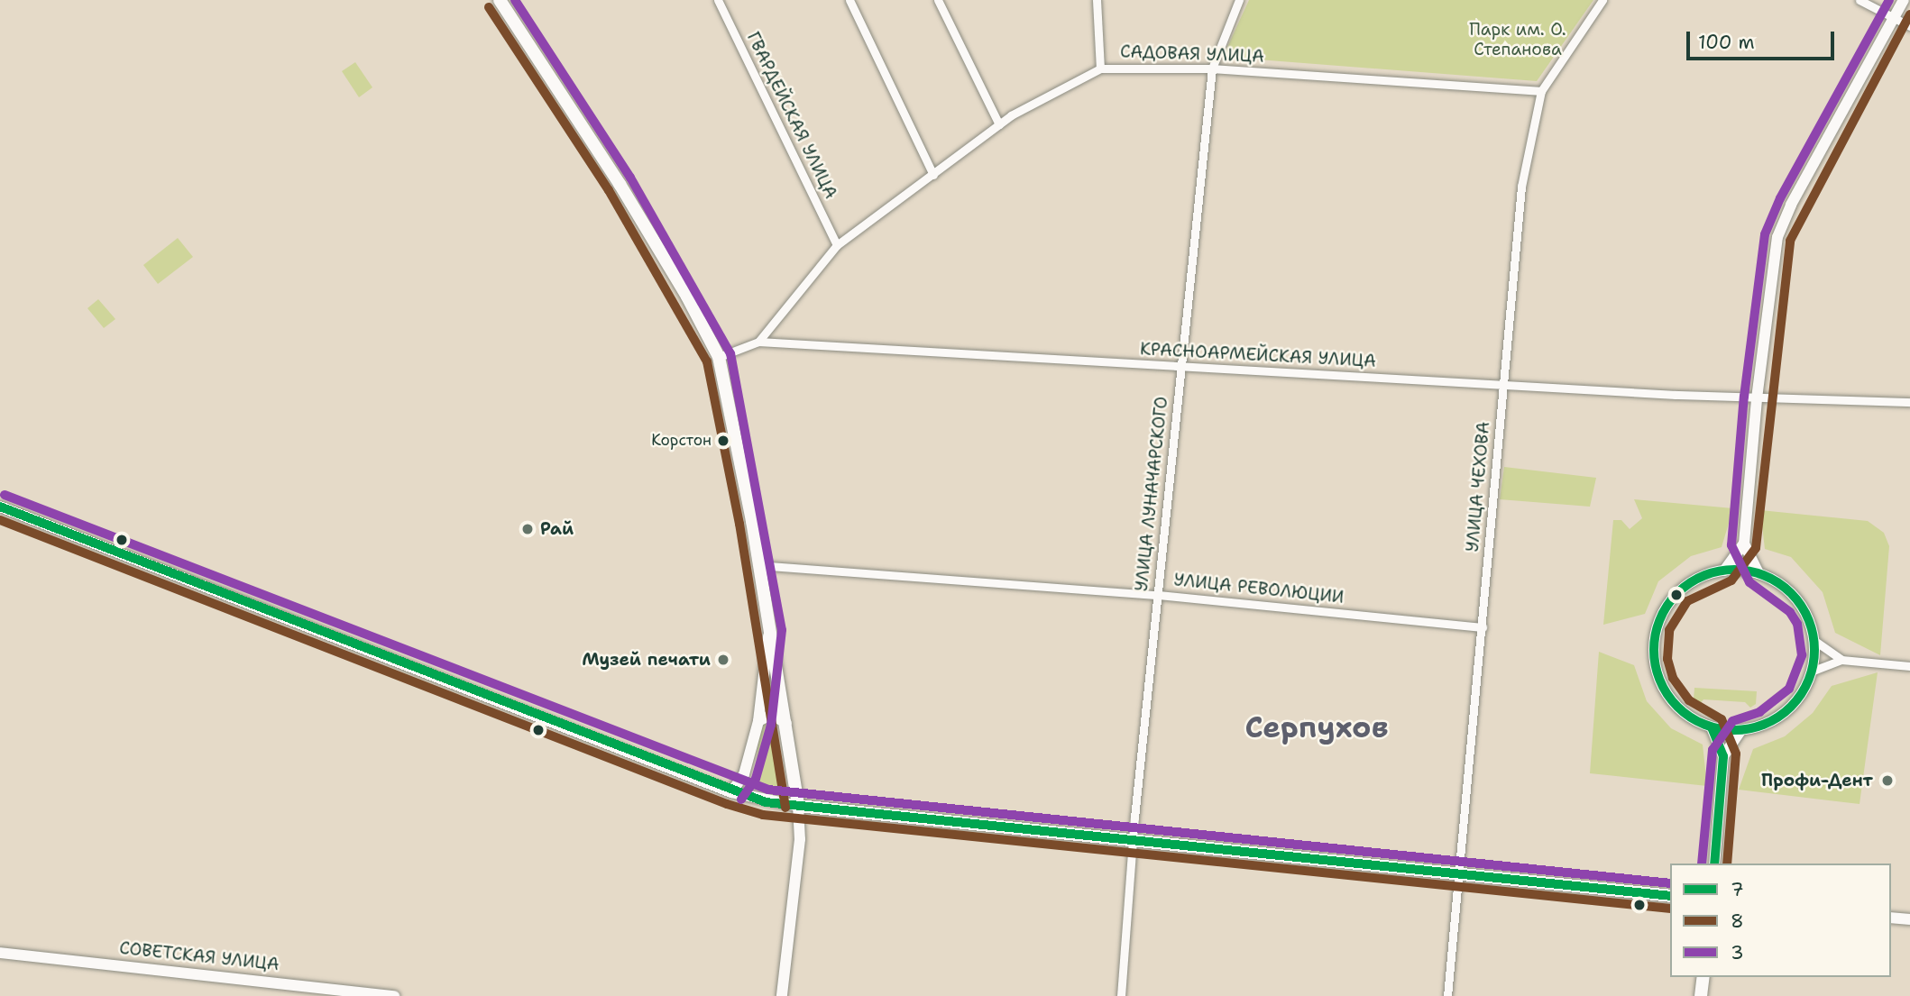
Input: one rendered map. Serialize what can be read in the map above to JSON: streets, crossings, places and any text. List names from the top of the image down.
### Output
{
  "streets": {
    "street": [
      "САДОВАЯ УЛИЦА",
      "ГВАРДЕЙСКАЯ УЛИЦА",
      "КРАСНОАРМЕЙСКАЯ УЛИЦА",
      "УЛИЦА ЧЕХОВА",
      "УЛИЦА ЛУНАЧАРСКОГО",
      "УЛИЦА РЕВОЛЮЦИИ",
      "СОВЕТСКАЯ УЛИЦА"
    ]
  },
  "crossings": [
    ["САДОВАЯ УЛИЦА", "ГВАРДЕЙСКАЯ УЛИЦА"],
    ["САДОВАЯ УЛИЦА", "КРАСНОАРМЕЙСКАЯ УЛИЦА"],
    ["САДОВАЯ УЛИЦА", "УЛИЦА ЧЕХОВА"],
    ["САДОВАЯ УЛИЦА", "УЛИЦА ЛУНАЧАРСКОГО"],
    ["КРАСНОАРМЕЙСКАЯ УЛИЦА", "УЛИЦА ЧЕХОВА"],
    ["КРАСНОАРМЕЙСКАЯ УЛИЦА", "УЛИЦА ЛУНАЧАРСКОГО"],
    ["УЛИЦА ЧЕХОВА", "УЛИЦА РЕВОЛЮЦИИ"],
    ["УЛИЦА ЛУНАЧАРСКОГО", "УЛИЦА РЕВОЛЮЦИИ"]
  ],
  "districts": ["Серпухов"],
  "parks": ["Парк им. О. Степанова"],
  "places": [
    "Корстон",
    "Рай",
    "Музей печати",
    "Профи-Дент"
  ],
  "lines": ["transit line 3", "transit line 8", "transit line 7"],
  "legend": ["7", "8", "3"],
  "scale_bar": "100 m"
}
